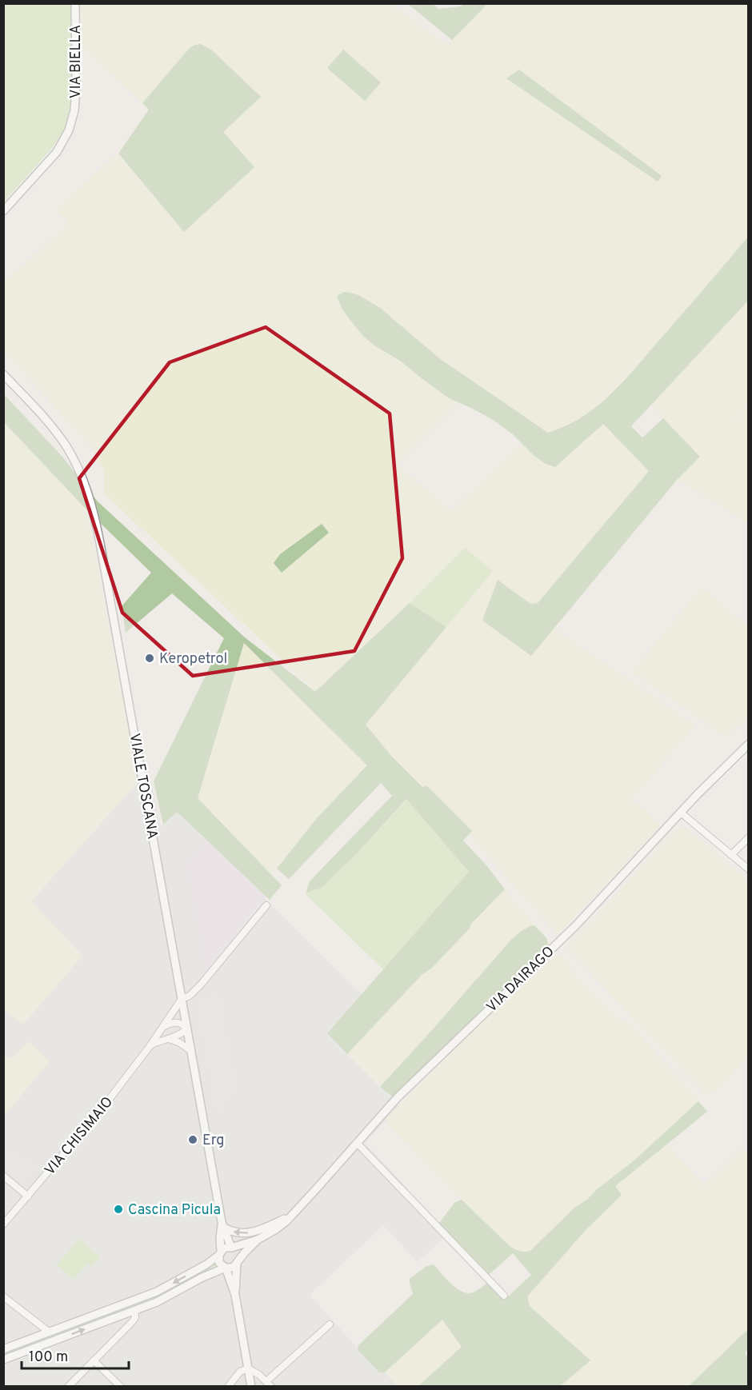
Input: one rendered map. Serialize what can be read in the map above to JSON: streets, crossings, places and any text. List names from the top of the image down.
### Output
{
  "streets": {
    "street": [
      "VIA BIELLA",
      "VIALE TOSCANA",
      "VIA DAIRAGO",
      "VIA CHISIMAIO"
    ]
  },
  "crossings": [
    ["VIALE TOSCANA", "VIA CHISIMAIO"]
  ],
  "places": ["Keropetrol", "Erg", "Cascina Picula"],
  "scale_bar": "100 m"
}
